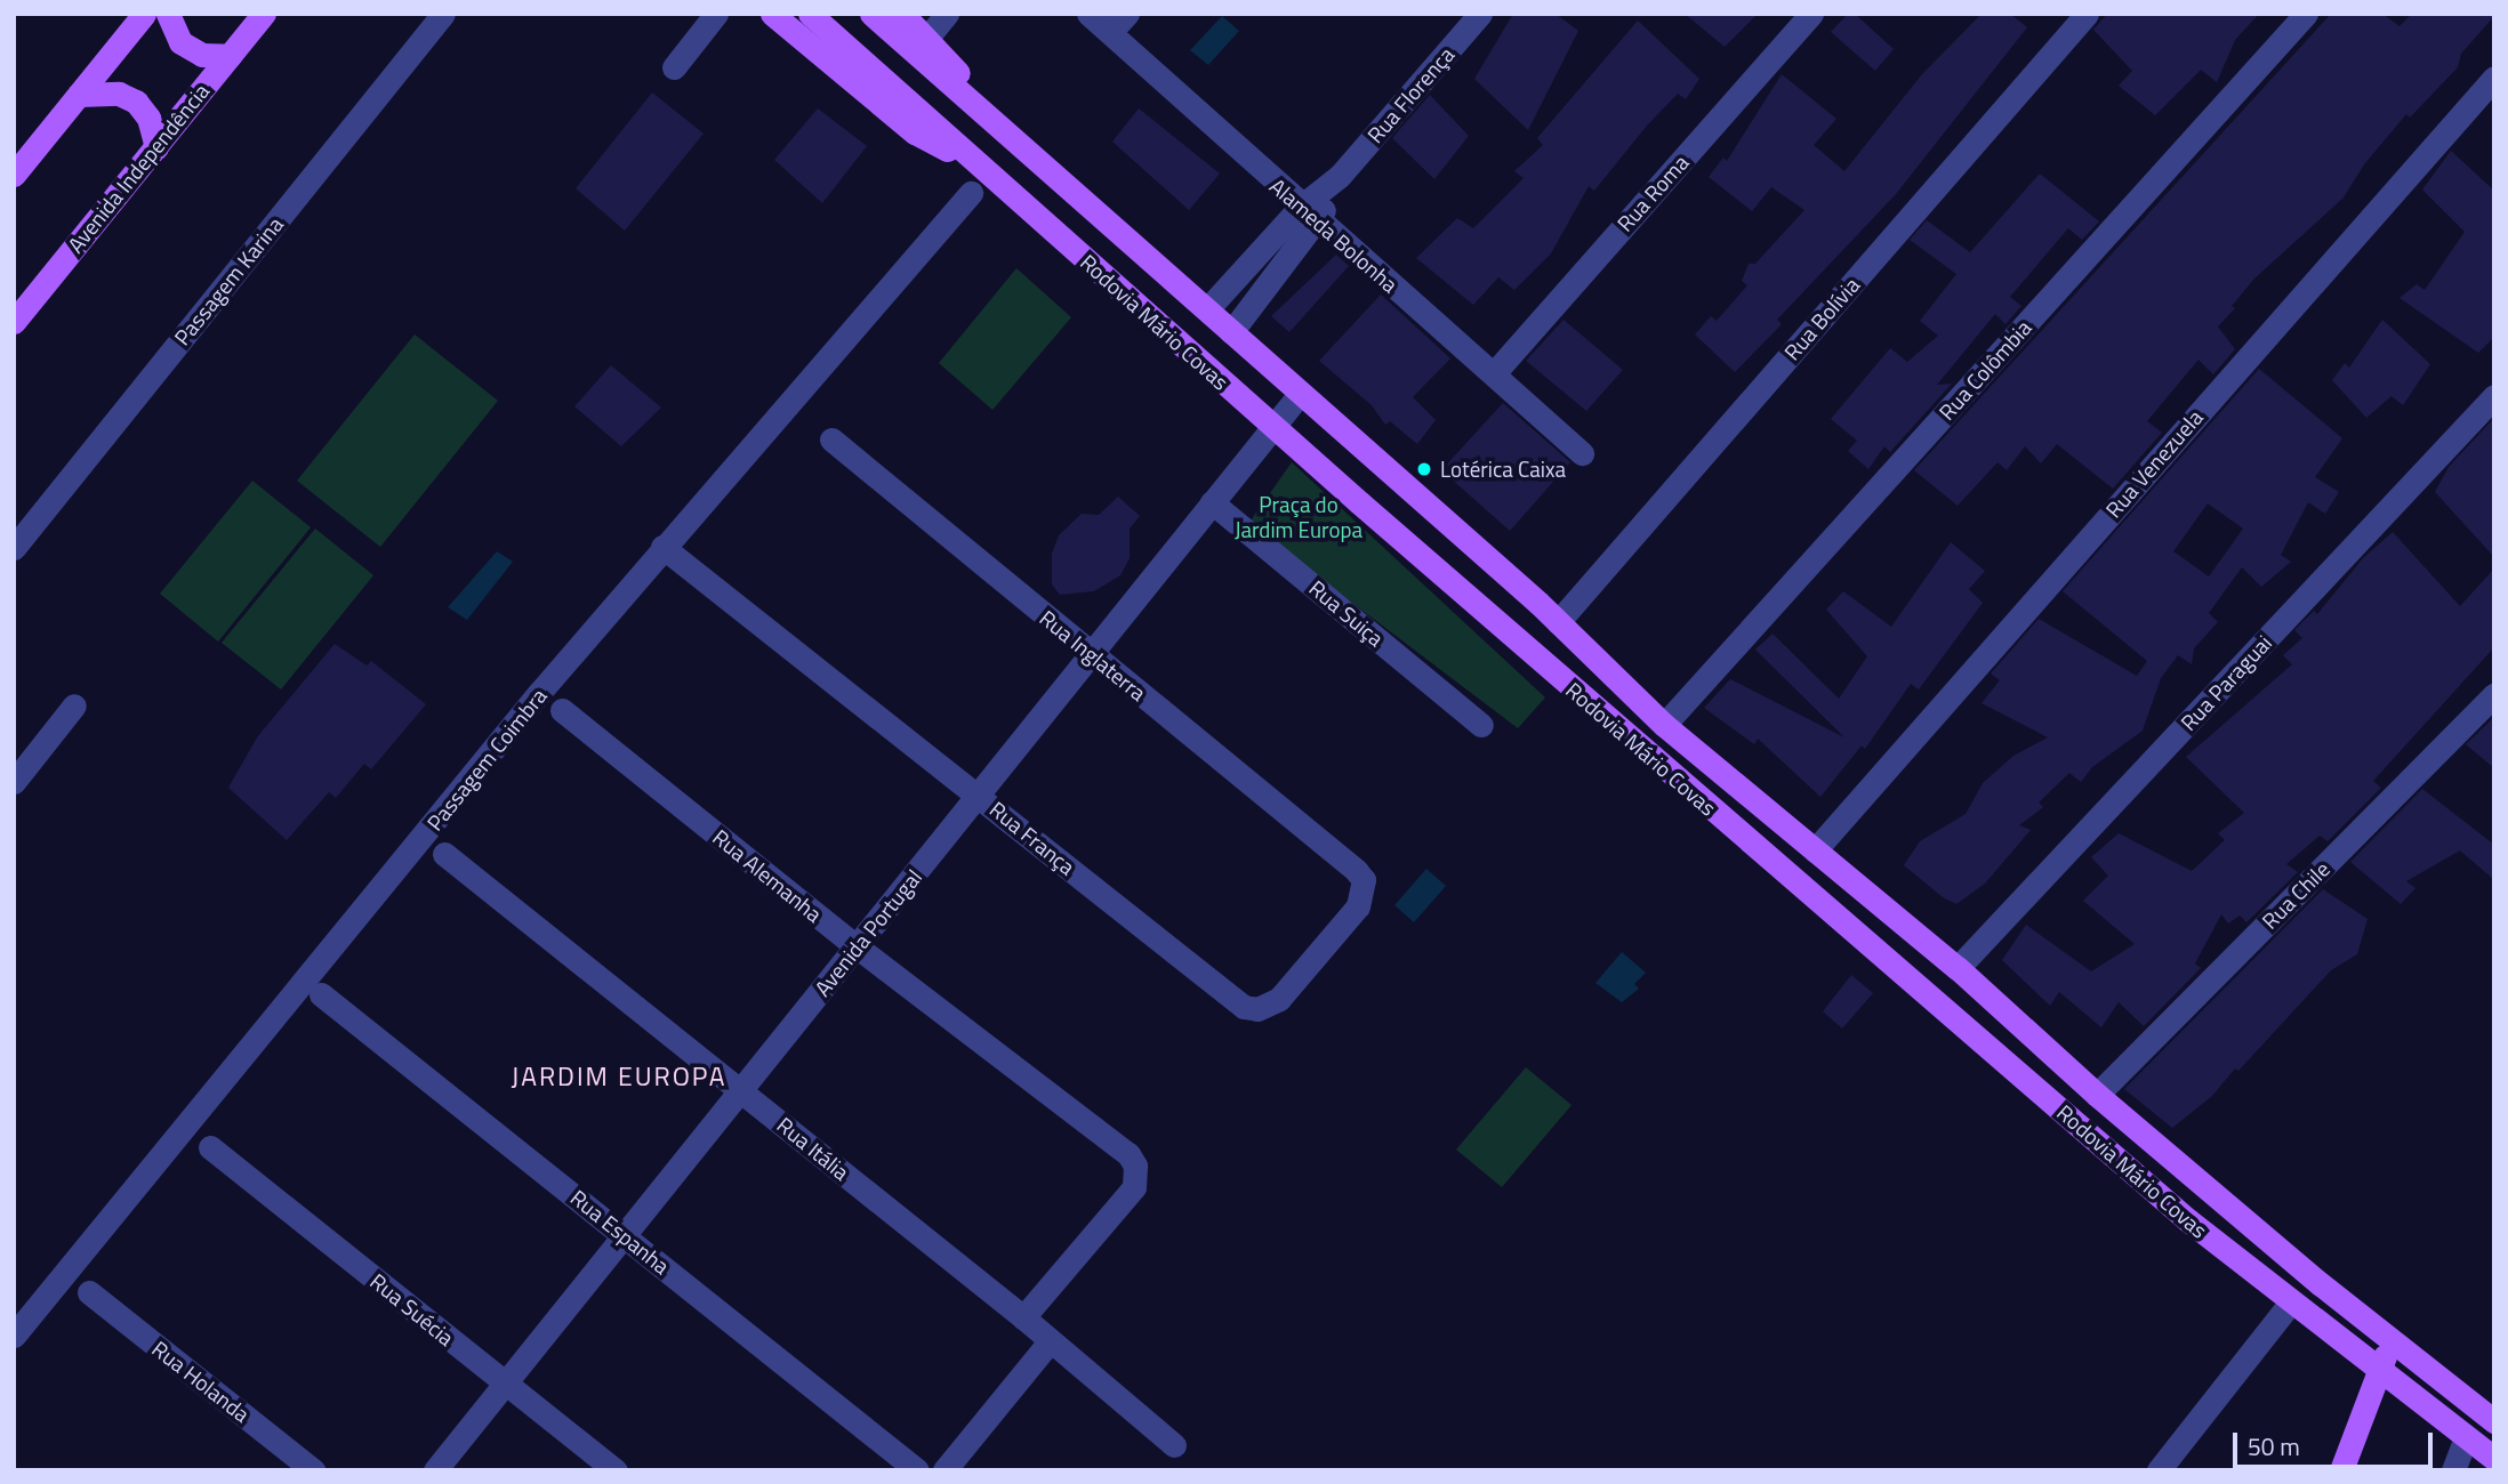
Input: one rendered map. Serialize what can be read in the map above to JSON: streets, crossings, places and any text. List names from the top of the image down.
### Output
{
  "streets": {
    "main road": ["Avenida Independência", "Rodovia Mário Covas"],
    "street": [
      "Rua Florença",
      "Rua Roma",
      "Alameda Bolonha",
      "Passagem Karina",
      "Rua Bolívia",
      "Rua Colômbia",
      "Rua Venezuela",
      "Rua Suiça",
      "Rua Inglaterra",
      "Rua Paraguai",
      "Passagem Coimbra",
      "Rua França",
      "Rua Alemanha",
      "Rua Chile",
      "Avenida Portugal",
      "Rua Itália",
      "Rua Espanha",
      "Rua Suécia",
      "Rua Holanda"
    ]
  },
  "crossings": [
    ["Rua Florença", "Alameda Bolonha"],
    ["Rua Florença", "Rodovia Mário Covas"],
    ["Rua Roma", "Alameda Bolonha"],
    ["Rua Bolívia", "Rodovia Mário Covas"],
    ["Rodovia Mário Covas", "Rua Colômbia"],
    ["Rodovia Mário Covas", "Rua Venezuela"],
    ["Rodovia Mário Covas", "Rua Paraguai"],
    ["Rodovia Mário Covas", "Rua Chile"],
    ["Rodovia Mário Covas", "Avenida Portugal"],
    ["Rua Suiça", "Avenida Portugal"],
    ["Rua Inglaterra", "Rua França"],
    ["Rua Inglaterra", "Avenida Portugal"],
    ["Passagem Coimbra", "Rua França"],
    ["Rua França", "Avenida Portugal"],
    ["Rua Alemanha", "Avenida Portugal"],
    ["Rua Alemanha", "Rua Itália"],
    ["Avenida Portugal", "Rua Itália"],
    ["Avenida Portugal", "Rua Espanha"],
    ["Avenida Portugal", "Rua Suécia"]
  ],
  "districts": ["JARDIM EUROPA"],
  "parks": ["Praça do Jardim Europa"],
  "places": ["Lotérica Caixa"],
  "scale_bar": "50 m"
}
